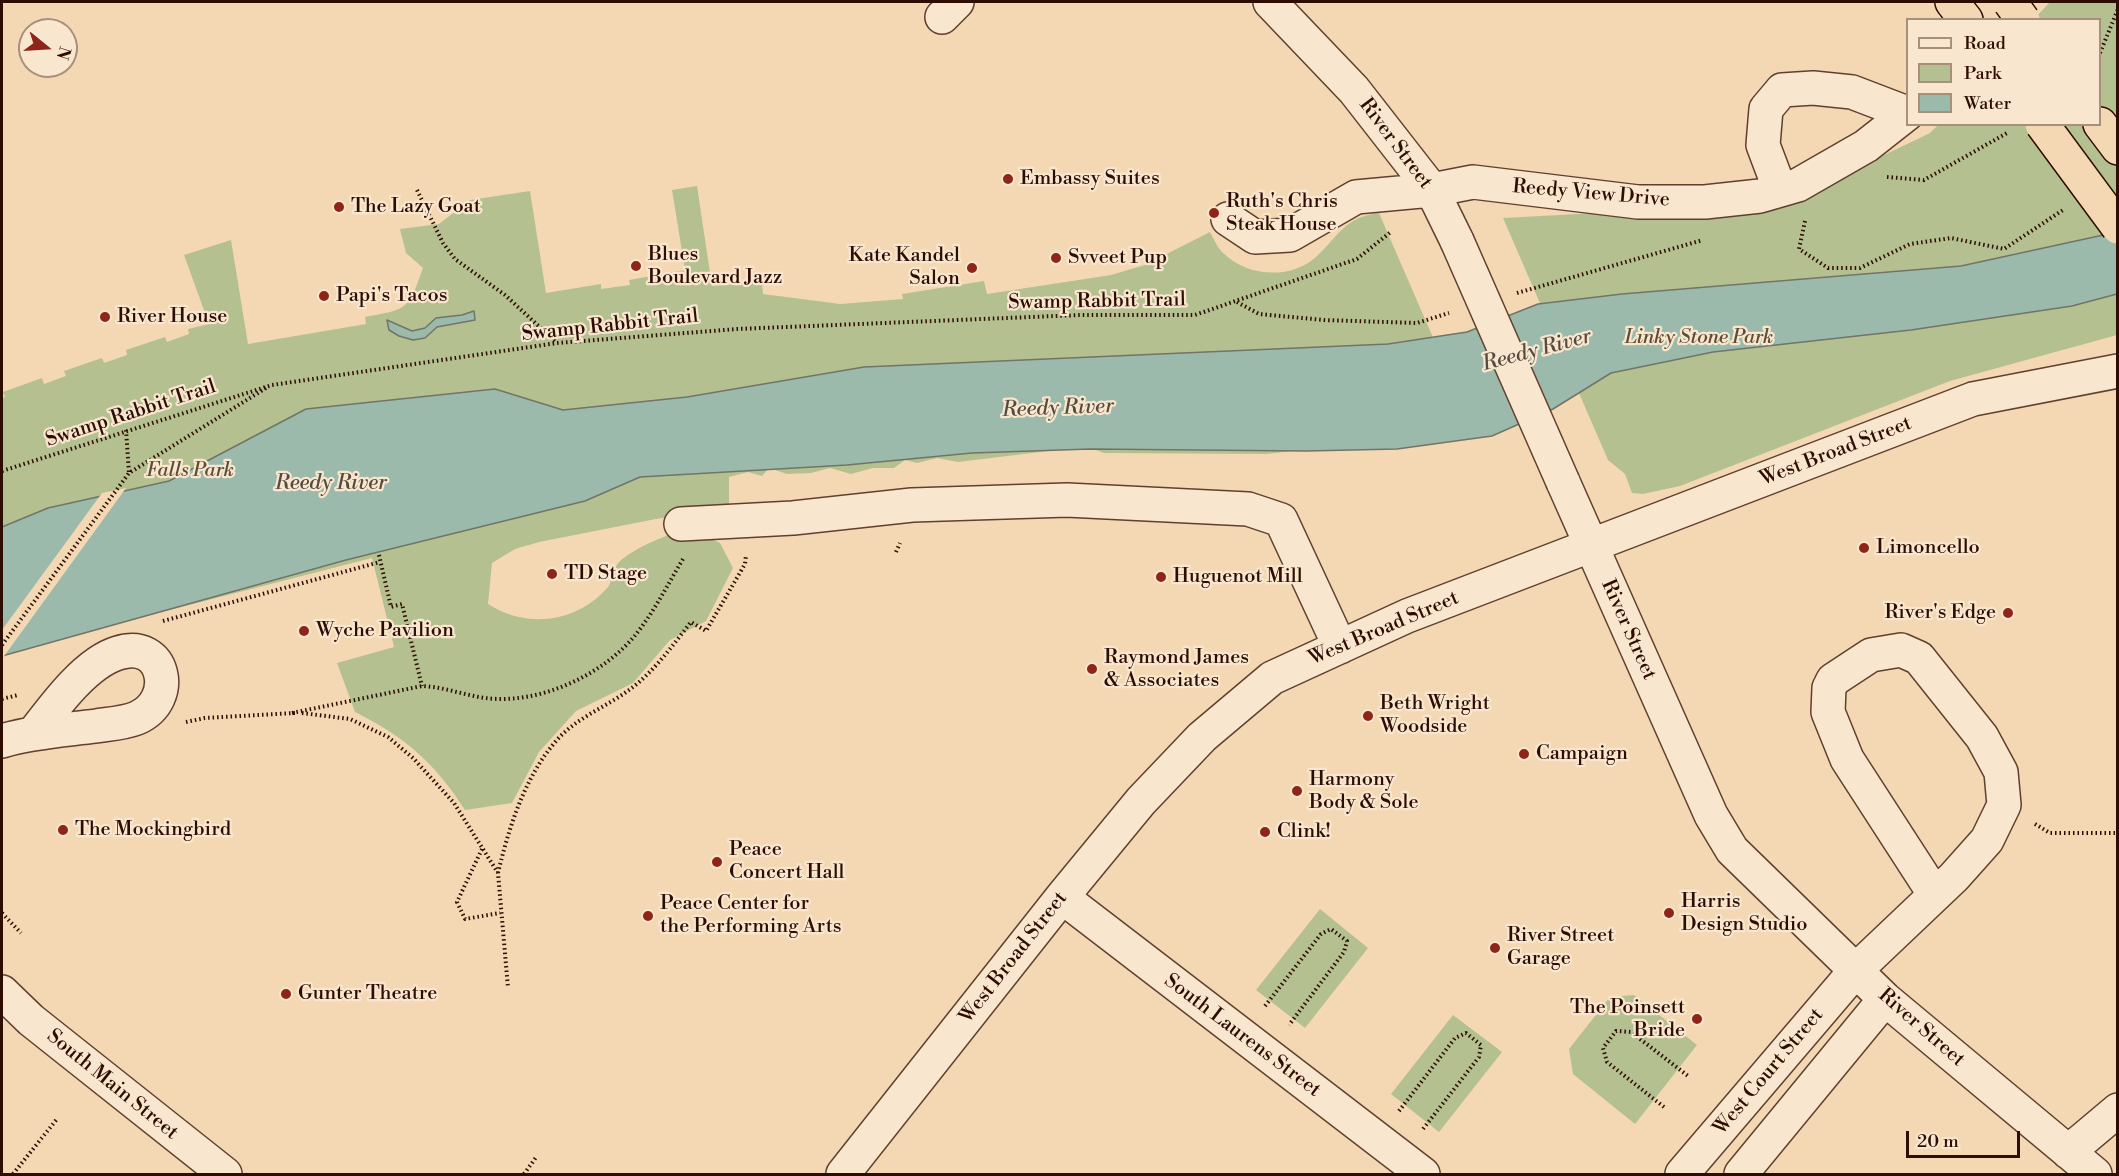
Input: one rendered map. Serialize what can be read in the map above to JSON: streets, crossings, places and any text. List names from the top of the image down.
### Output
{
  "streets": {
    "street": [
      "River Street",
      "Reedy View Drive",
      "West Broad Street",
      "South Laurens Street",
      "West Court Street",
      "South Main Street"
    ],
    "path": ["Swamp Rabbit Trail"]
  },
  "crossings": [
    ["River Street", "Reedy View Drive"],
    ["River Street", "West Broad Street"],
    ["River Street", "West Court Street"],
    ["West Broad Street", "South Laurens Street"]
  ],
  "water": ["Reedy River"],
  "parks": ["Linky Stone Park", "Falls Park"],
  "places": [
    "Embassy Suites",
    "The Lazy Goat",
    "Ruth's Chris Steak House",
    "Svveet Pup",
    "Blues Boulevard Jazz",
    "Kate Kandel Salon",
    "Papi's Tacos",
    "River House",
    "Limoncello",
    "TD Stage",
    "Huguenot Mill",
    "River's Edge",
    "Wyche Pavilion",
    "Raymond James & Associates",
    "Beth Wright Woodside",
    "Campaign",
    "Harmony Body & Sole",
    "The Mockingbird",
    "Clink!",
    "Peace Concert Hall",
    "Harris Design Studio",
    "Peace Center for the Performing Arts",
    "River Street Garage",
    "Gunter Theatre",
    "The Poinsett Bride"
  ],
  "legend": ["Road", "Park", "Water"],
  "scale_bar": "20 m",
  "north": "right"
}
